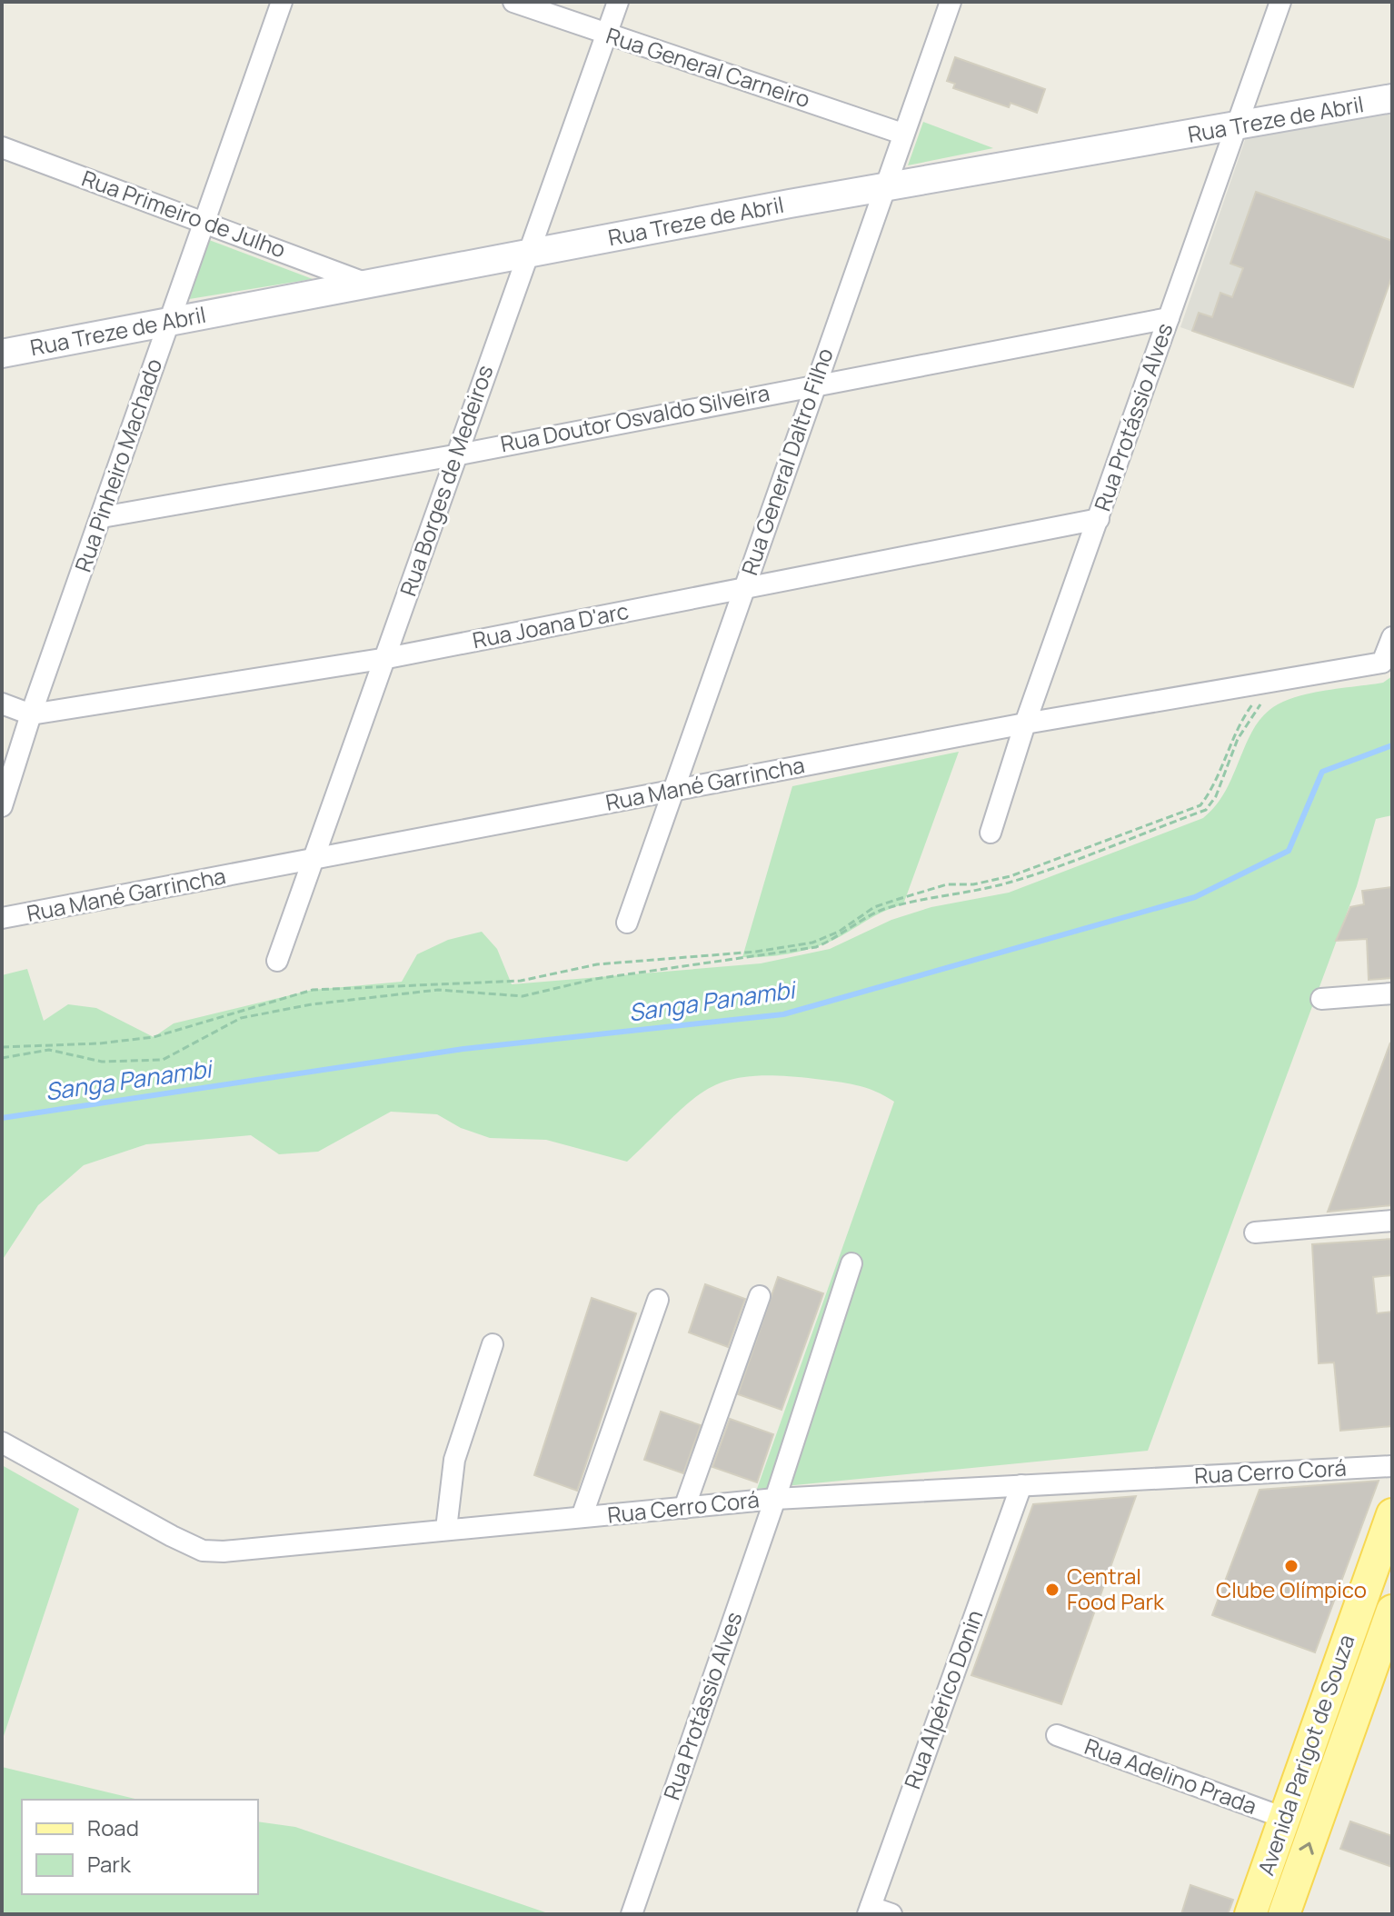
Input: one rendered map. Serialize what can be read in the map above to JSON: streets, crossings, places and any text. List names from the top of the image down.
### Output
{
  "streets": {
    "main road": ["Avenida Parigot de Souza"],
    "street": [
      "Rua General Carneiro",
      "Rua Treze de Abril",
      "Rua Primeiro de Julho",
      "Rua Protássio Alves",
      "Rua Doutor Osvaldo Silveira",
      "Rua General Daltro Filho",
      "Rua Pinheiro Machado",
      "Rua Borges de Medeiros",
      "Rua Joana D'arc",
      "Rua Mané Garrincha",
      "Rua Cerro Corá",
      "Rua Alpérico Donin",
      "Rua Adelino Prada"
    ]
  },
  "crossings": [
    ["Rua General Carneiro", "Rua General Daltro Filho"],
    ["Rua General Carneiro", "Rua Borges de Medeiros"],
    ["Rua Treze de Abril", "Rua Primeiro de Julho"],
    ["Rua Treze de Abril", "Rua Protássio Alves"],
    ["Rua Treze de Abril", "Rua General Daltro Filho"],
    ["Rua Treze de Abril", "Rua Pinheiro Machado"],
    ["Rua Treze de Abril", "Rua Borges de Medeiros"],
    ["Rua Primeiro de Julho", "Rua Pinheiro Machado"],
    ["Rua Protássio Alves", "Rua Doutor Osvaldo Silveira"],
    ["Rua Protássio Alves", "Rua Joana D'arc"],
    ["Rua Protássio Alves", "Rua Mané Garrincha"],
    ["Rua Protássio Alves", "Rua Cerro Corá"],
    ["Rua Doutor Osvaldo Silveira", "Rua General Daltro Filho"],
    ["Rua Doutor Osvaldo Silveira", "Rua Pinheiro Machado"],
    ["Rua Doutor Osvaldo Silveira", "Rua Borges de Medeiros"],
    ["Rua General Daltro Filho", "Rua Joana D'arc"],
    ["Rua General Daltro Filho", "Rua Mané Garrincha"],
    ["Rua Pinheiro Machado", "Rua Joana D'arc"],
    ["Rua Borges de Medeiros", "Rua Joana D'arc"],
    ["Rua Borges de Medeiros", "Rua Mané Garrincha"],
    ["Rua Cerro Corá", "Rua Alpérico Donin"],
    ["Avenida Parigot de Souza", "Rua Adelino Prada"]
  ],
  "water": ["Sanga Panambi"],
  "places": ["Clube Olímpico", "Central Food Park"],
  "legend": ["Road", "Park"]
}
